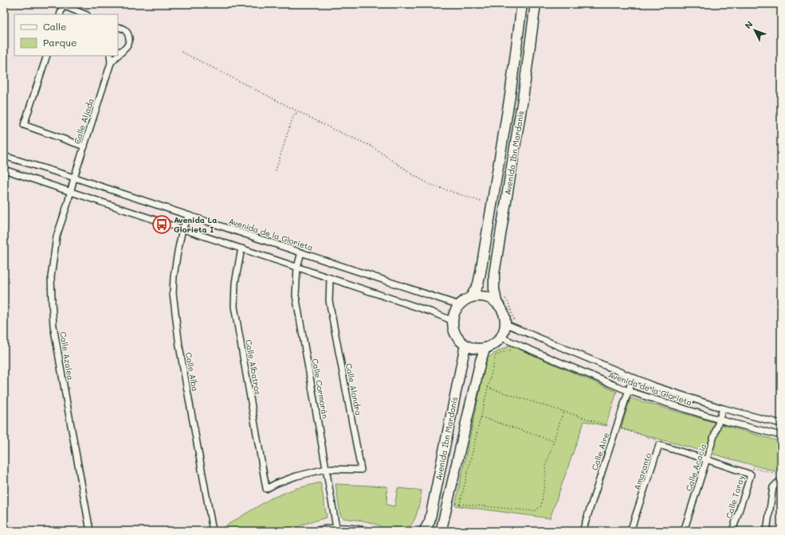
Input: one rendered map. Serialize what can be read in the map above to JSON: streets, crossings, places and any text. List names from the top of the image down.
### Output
{
  "streets": {
    "main road": ["Avenida Ibn Mardanis"],
    "street": [
      "Calle Aljada",
      "Avenida de la Glorieta",
      "Calle Azalea",
      "Calle Albatros",
      "Calle Alba",
      "Calle Cormorán",
      "Calle Alondra",
      "Calle Aire",
      "Calle Acacia",
      "Amaranto",
      "Calle Taray"
    ]
  },
  "crossings": [
    ["Calle Aljada", "Avenida de la Glorieta"],
    ["Calle Aljada", "Calle Azalea"],
    ["Avenida Ibn Mardanis", "Avenida de la Glorieta"],
    ["Avenida de la Glorieta", "Calle Alba"],
    ["Avenida de la Glorieta", "Calle Cormorán"],
    ["Avenida de la Glorieta", "Calle Aire"],
    ["Avenida de la Glorieta", "Calle Acacia"],
    ["Calle Albatros", "Calle Cormorán"],
    ["Calle Albatros", "Calle Alondra"],
    ["Calle Cormorán", "Calle Alondra"],
    ["Calle Acacia", "Amaranto"],
    ["Calle Acacia", "Calle Taray"],
    ["Amaranto", "Calle Taray"]
  ],
  "places": {
    "bus stop": ["Avenida La Glorieta I"]
  },
  "legend": ["Calle", "Parque"],
  "north": "top left"
}
